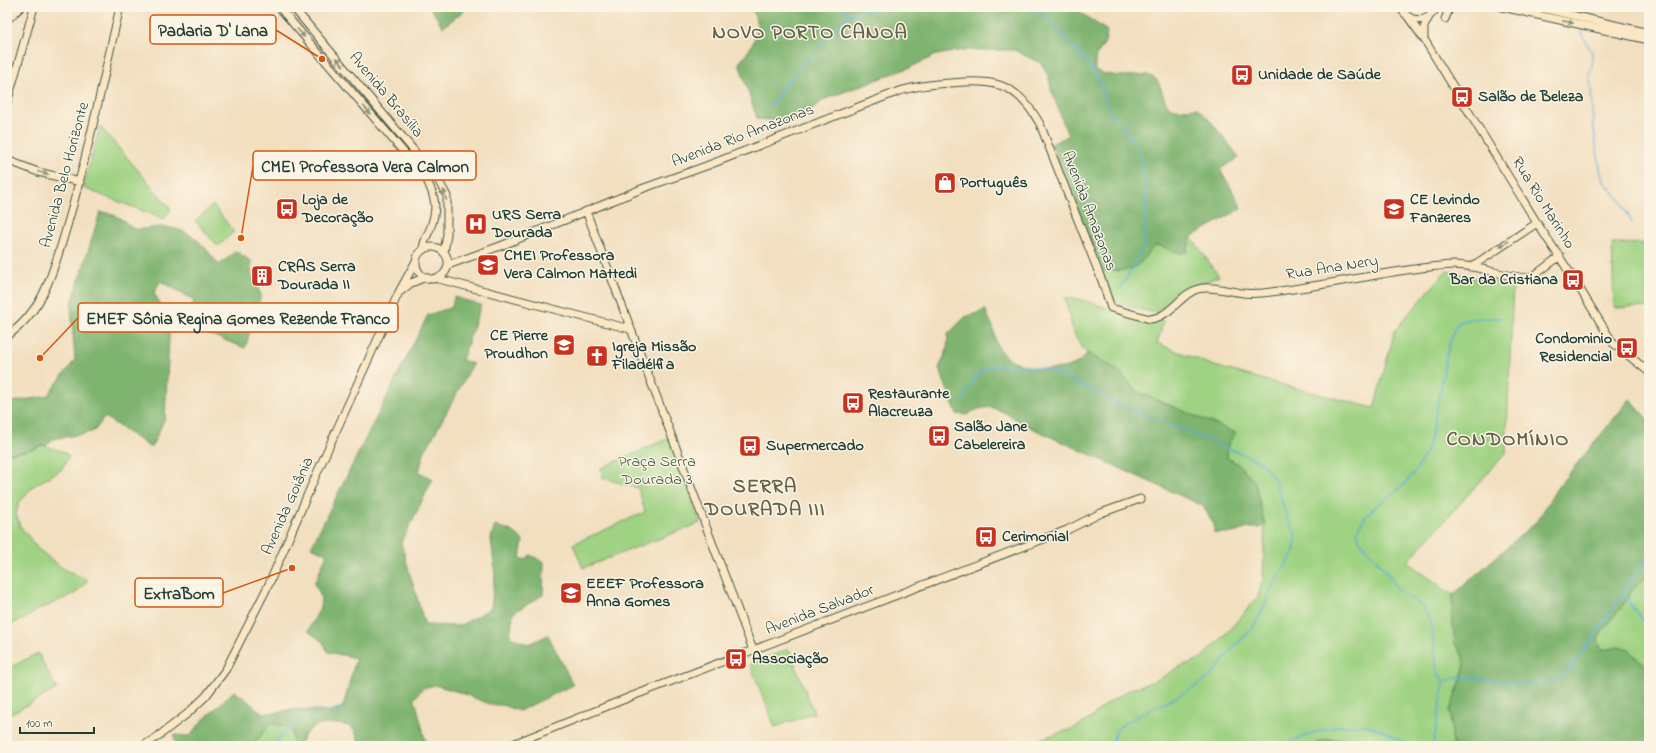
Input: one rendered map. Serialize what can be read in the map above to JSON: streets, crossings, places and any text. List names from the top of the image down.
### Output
{
  "streets": {
    "street": [
      "Avenida Brasília",
      "Avenida Rio Amazonas",
      "Avenida Belo Horizonte",
      "Rua Rio Marinho",
      "Avenida Amazonas",
      "Rua Ana Nery",
      "Avenida Goiânia",
      "Avenida Salvador"
    ]
  },
  "crossings": [
    ["Avenida Brasília", "Avenida Rio Amazonas"],
    ["Avenida Brasília", "Avenida Goiânia"],
    ["Avenida Rio Amazonas", "Avenida Amazonas"],
    ["Avenida Rio Amazonas", "Avenida Goiânia"],
    ["Rua Rio Marinho", "Rua Ana Nery"],
    ["Avenida Amazonas", "Rua Ana Nery"]
  ],
  "districts": ["NOVO PORTO CANOA", "CONDOMÍNIO", "SERRA DOURADA III"],
  "parks": ["Praça Serra Dourada 3"],
  "places": {
    "other": [
      "Padaria D' Lana",
      "CMEI Professora Vera Calmon",
      "EMEF Sônia Regina Gomes Rezende Franco",
      "ExtraBom"
    ],
    "bus stop": [
      "Unidade de Saúde",
      "Salão de Beleza",
      "Loja de Decoração",
      "Bar da Cristiana",
      "Condominio Residencial",
      "Restaurante Alacreuza",
      "Salão Jane Cabelereira",
      "Supermercado",
      "Cerimonial",
      "Associação"
    ],
    "shop": ["Português"],
    "school or university": [
      "CE Levindo Fanzeres",
      "CMEI Professora Vera Calmon Mattedi",
      "CE Pierre Proudhon",
      "EEEF Professora Anna Gomes"
    ],
    "hospital": ["URS Serra Dourada"],
    "building": ["CRAS Serra Dourada II"],
    "church": ["Igreja Missão Filadélfia"]
  },
  "scale_bar": "100 m"
}
